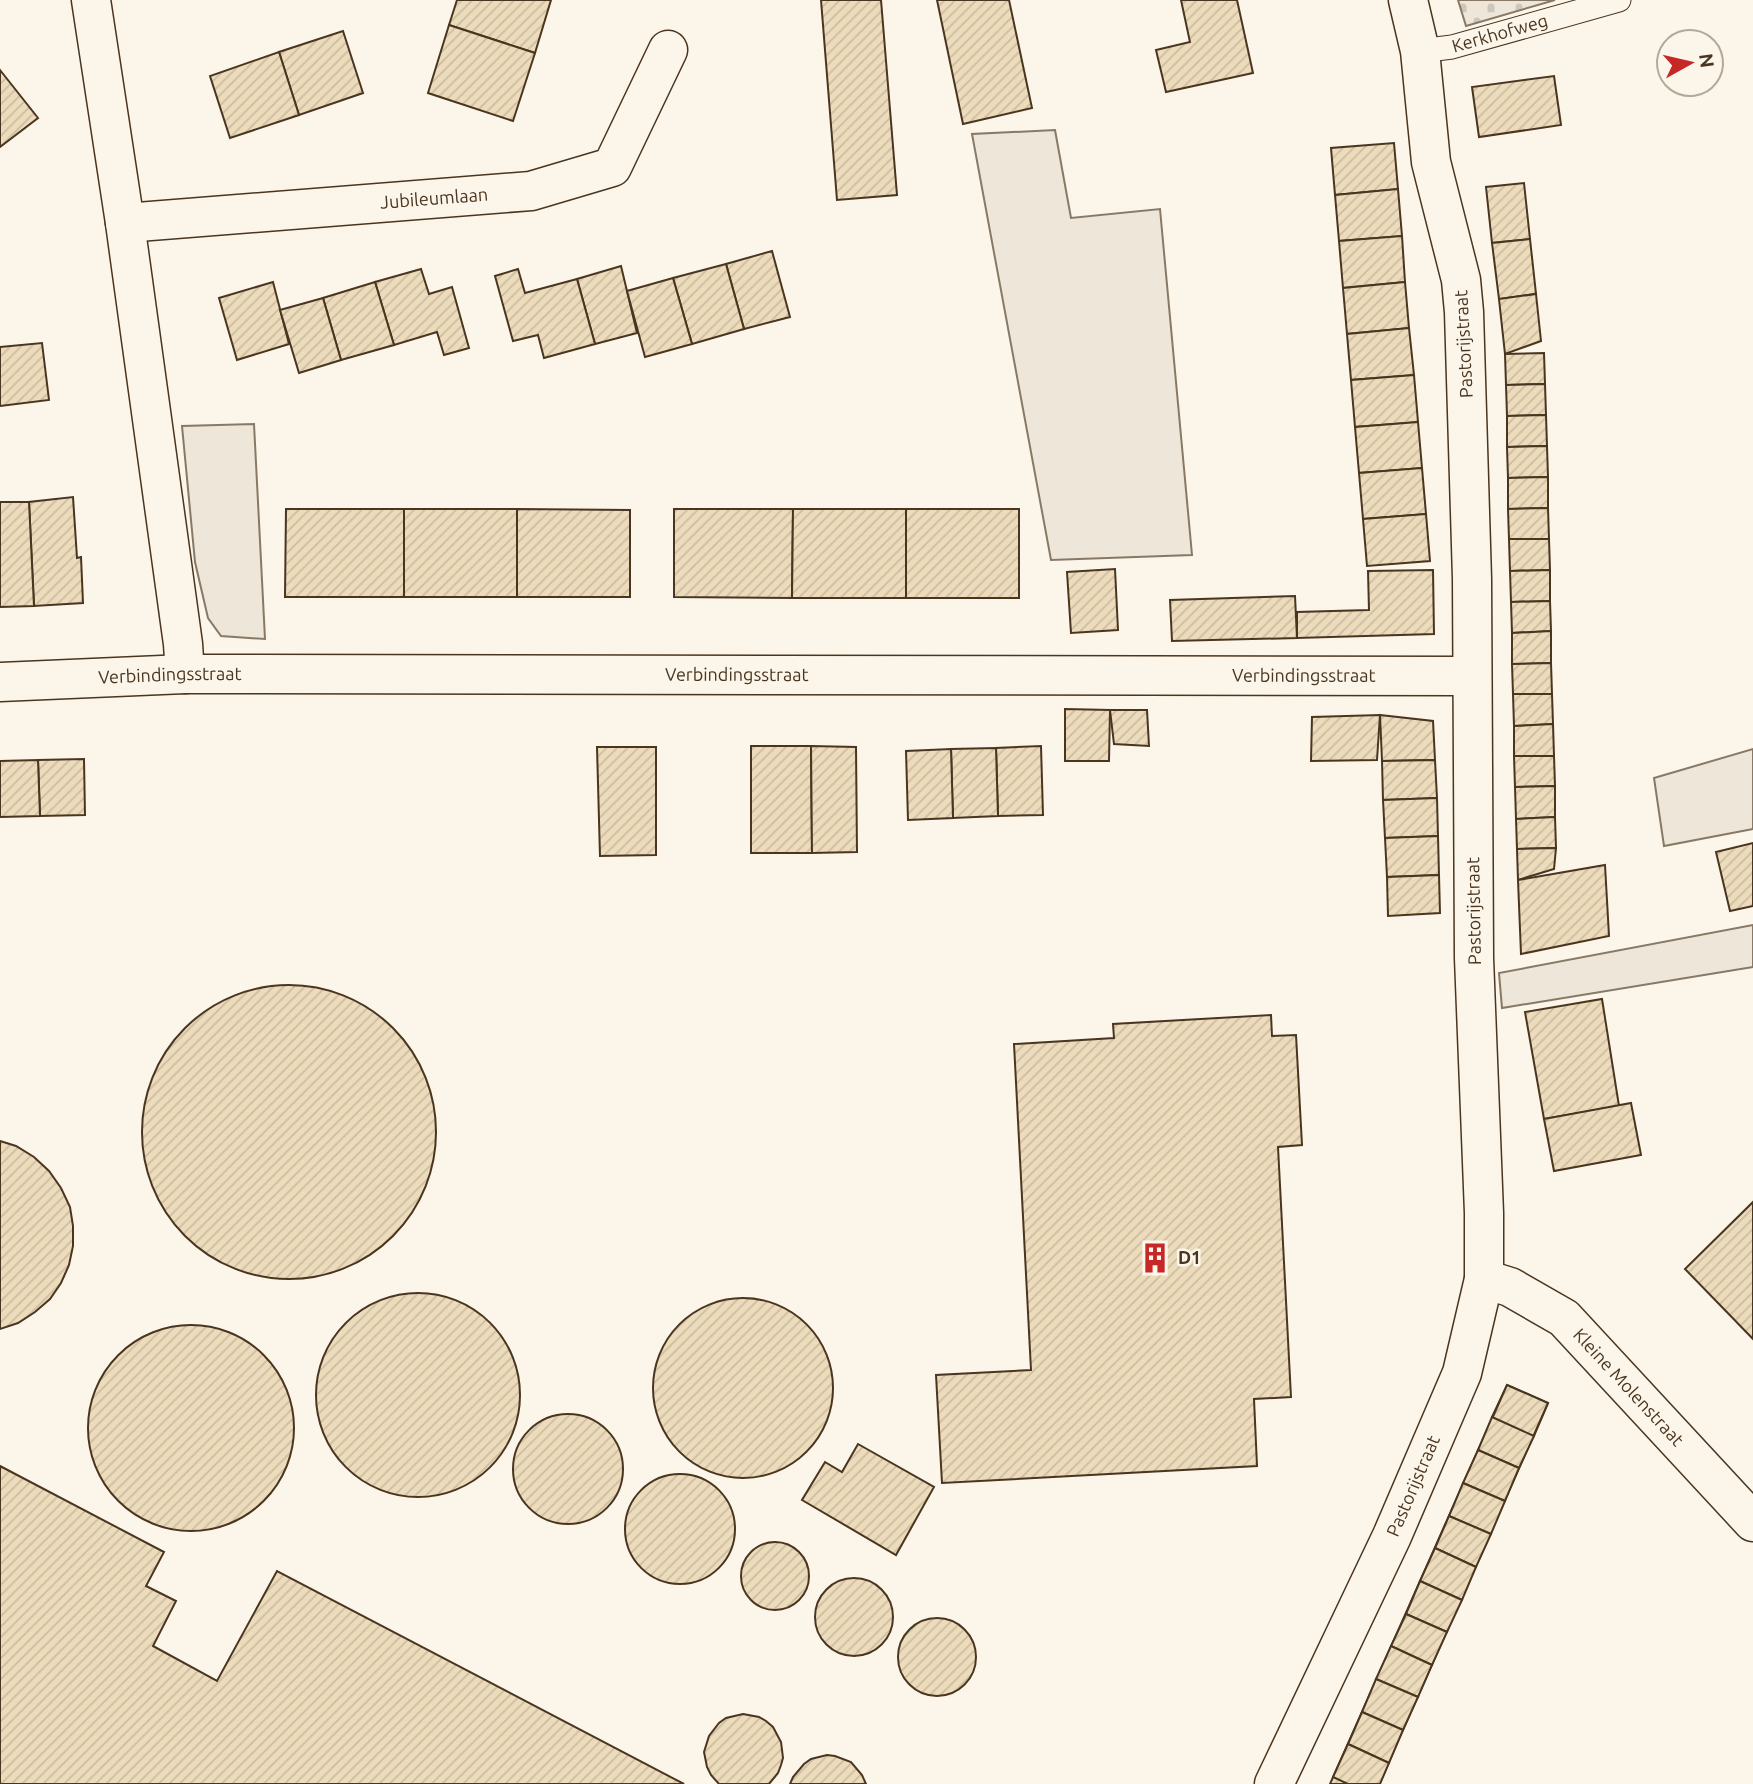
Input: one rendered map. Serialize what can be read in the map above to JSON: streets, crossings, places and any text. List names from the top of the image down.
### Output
{
  "streets": {
    "street": [
      "Jubileumlaan",
      "Pastorijstraat",
      "Verbindingsstraat",
      "Kleine Molenstraat"
    ],
    "lane": ["Kerkhofweg"]
  },
  "crossings": [
    ["Kerkhofweg", "Pastorijstraat"],
    ["Pastorijstraat", "Verbindingsstraat"],
    ["Pastorijstraat", "Kleine Molenstraat"]
  ],
  "places": {
    "building": ["D1"]
  },
  "north": "right"
}
